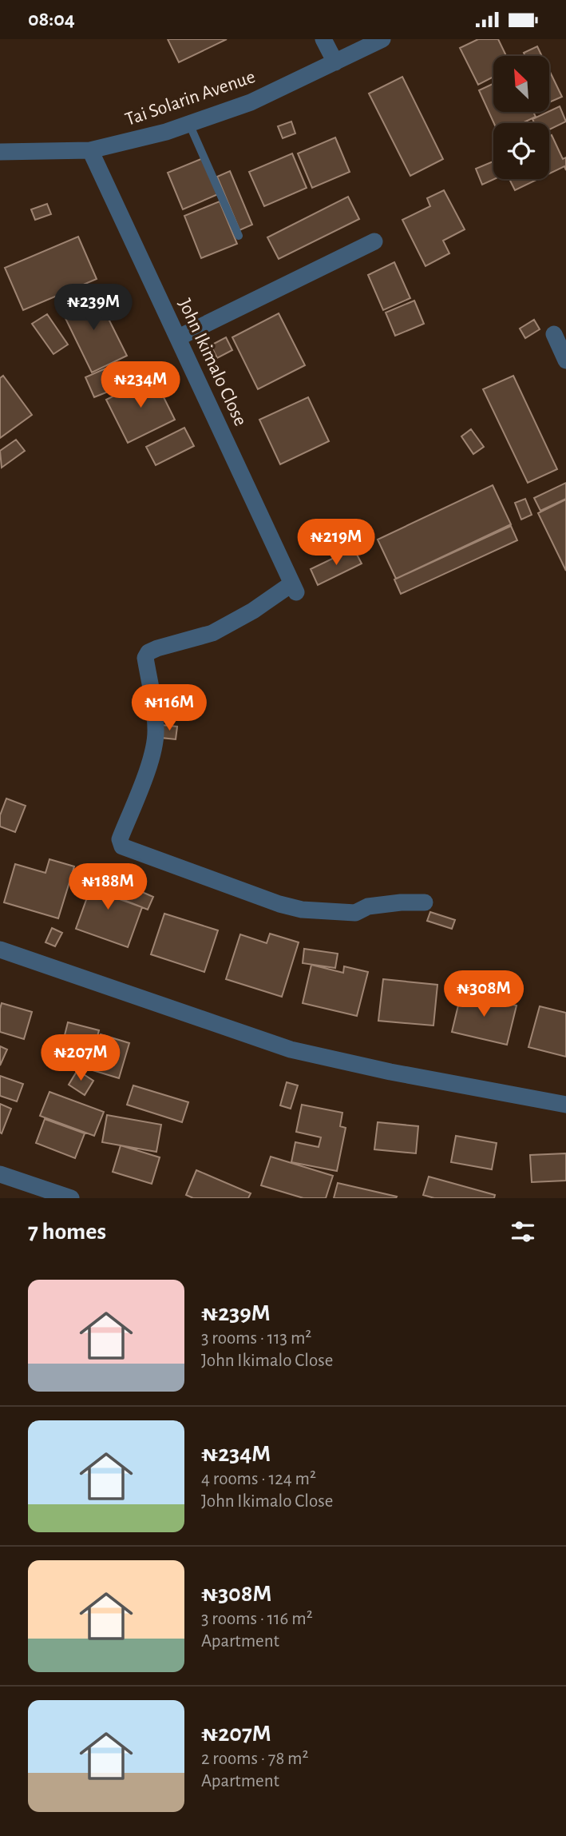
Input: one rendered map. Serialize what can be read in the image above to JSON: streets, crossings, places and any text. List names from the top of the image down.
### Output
{
  "streets": {
    "street": ["Tai Solarin Avenue", "John Ikimalo Close"]
  },
  "crossings": [
    ["Tai Solarin Avenue", "John Ikimalo Close"]
  ],
  "north": "top left",
  "page": {
    "status": "08:04",
    "price": [
      "₦239M",
      "₦234M",
      "₦219M",
      "₦116M",
      "₦188M",
      "₦308M",
      "₦207M"
    ],
    "heading": "7 homes",
    "list": [
      {
        "name": "₦239M",
        "note": "3 rooms · 113 m² · John Ikimalo Close"
      },
      {
        "name": "₦234M",
        "note": "4 rooms · 124 m² · John Ikimalo Close"
      },
      {
        "name": "₦308M",
        "note": "3 rooms · 116 m² · Apartment"
      },
      {
        "name": "₦207M",
        "note": "2 rooms · 78 m² · Apartment"
      }
    ]
  }
}
